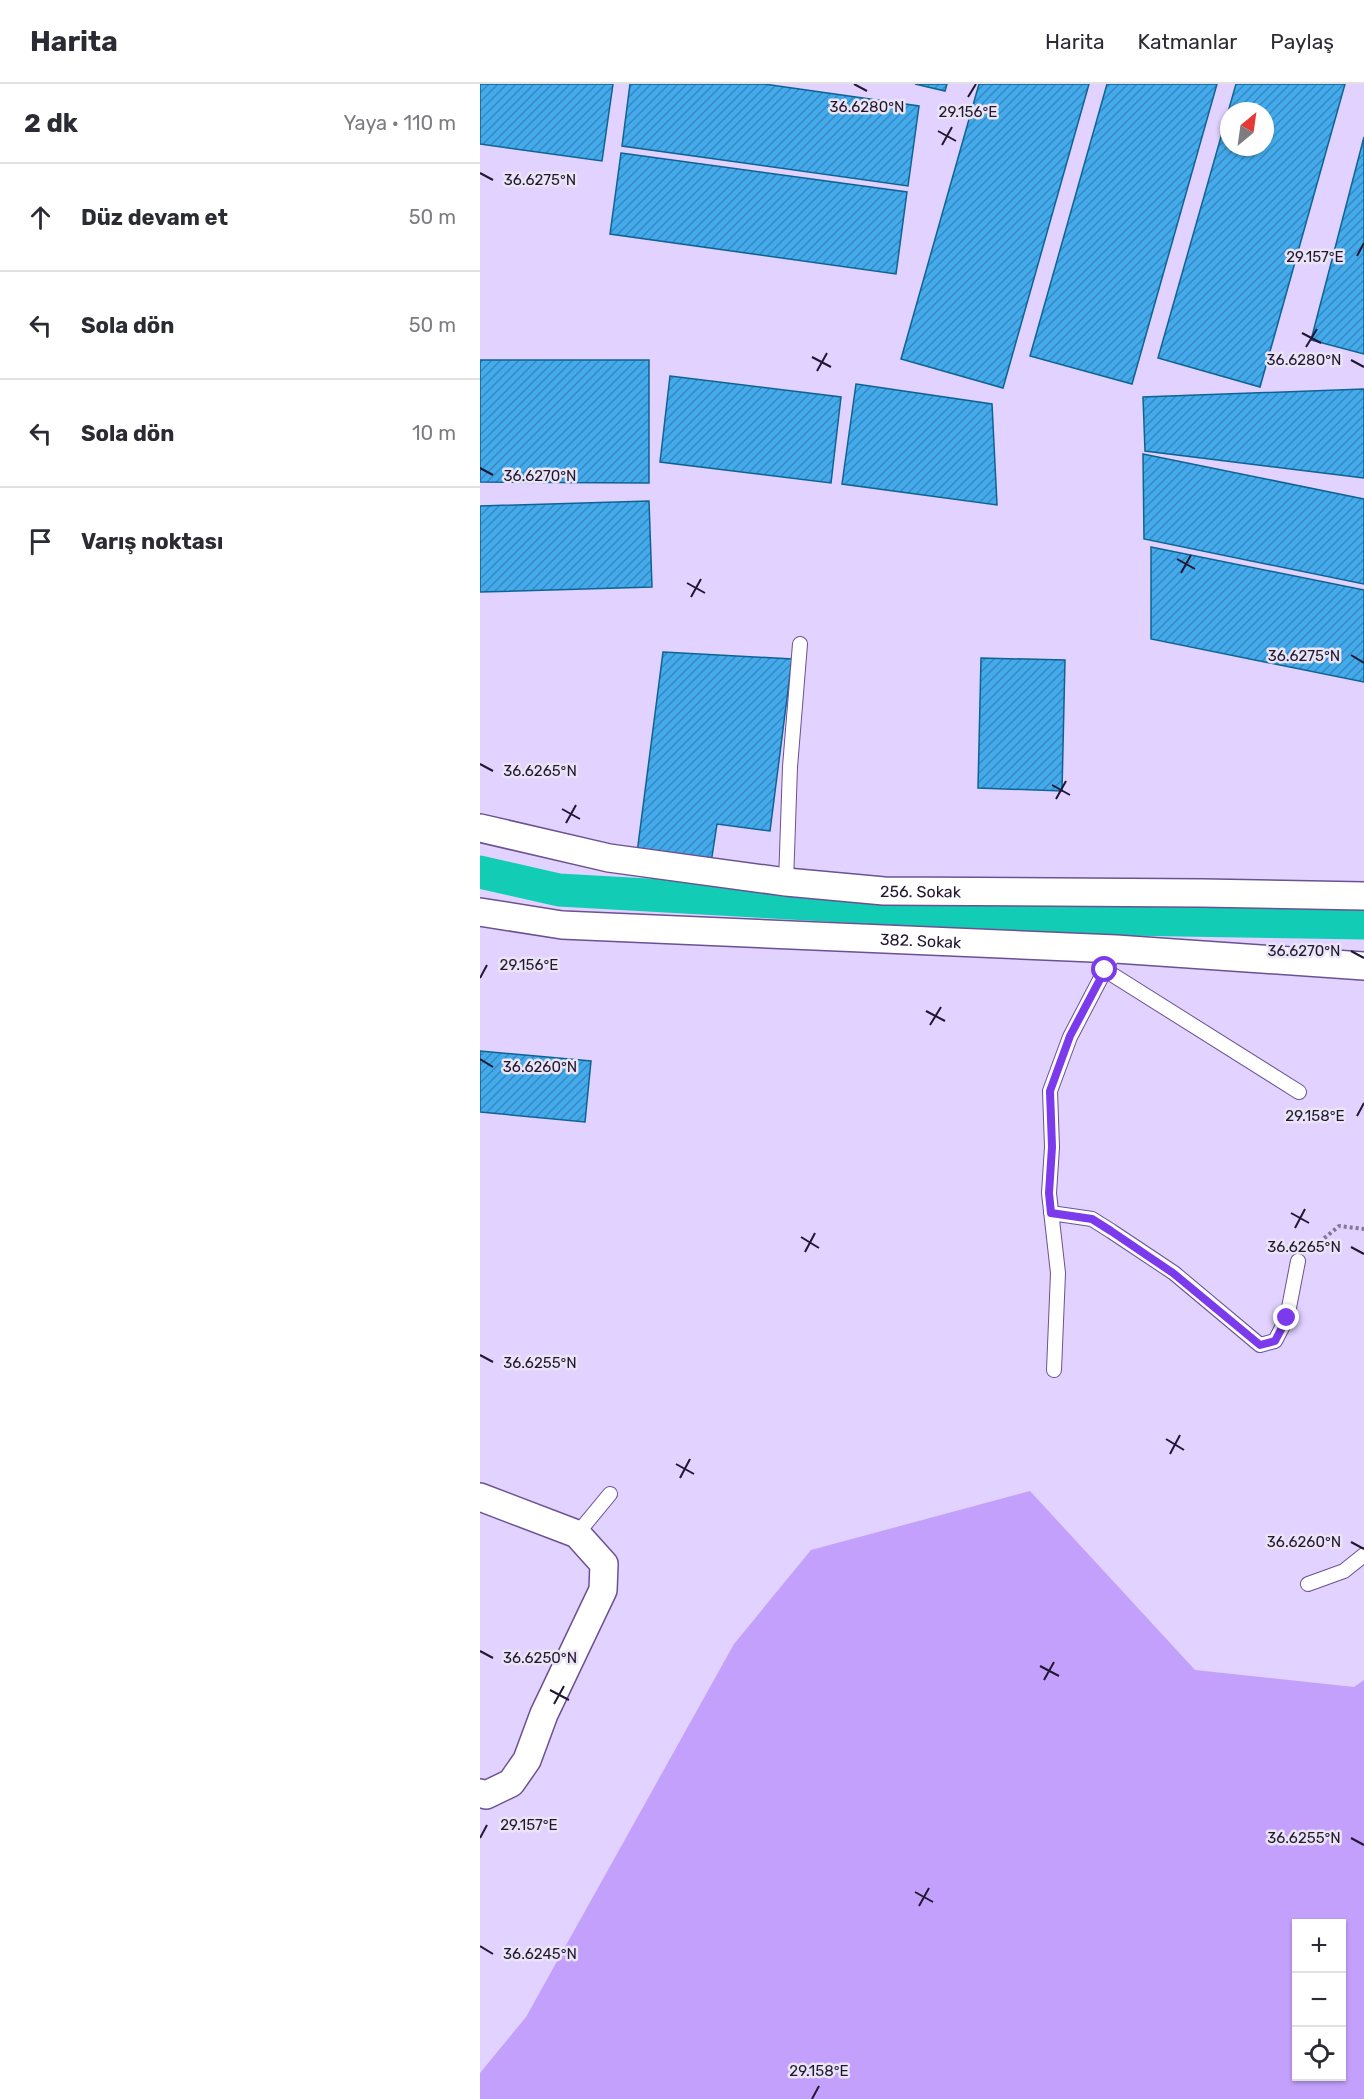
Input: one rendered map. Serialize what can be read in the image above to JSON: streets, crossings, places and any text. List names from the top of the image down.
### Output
{
  "streets": {
    "street": ["256. Sokak", "382. Sokak"]
  },
  "north": "top right",
  "page": {
    "header": "Harita",
    "nav": ["Harita", "Katmanlar", "Paylaş"],
    "heading": ["2 dk", "Yaya · 110 m"],
    "list": [
      ["Düz devam et", "50 m"],
      ["Sola dön", "50 m"],
      ["Sola dön", "10 m"],
      "Varış noktası"
    ],
    "map_buttons": ["+", "−"]
  },
  "coordinates": [
    "36.6280°N",
    "29.156°E",
    "36.6275°N",
    "29.157°E",
    "36.6270°N",
    "36.6265°N",
    "36.6260°N",
    "29.158°E",
    "36.6255°N",
    "36.6250°N",
    "36.6245°N"
  ]
}
